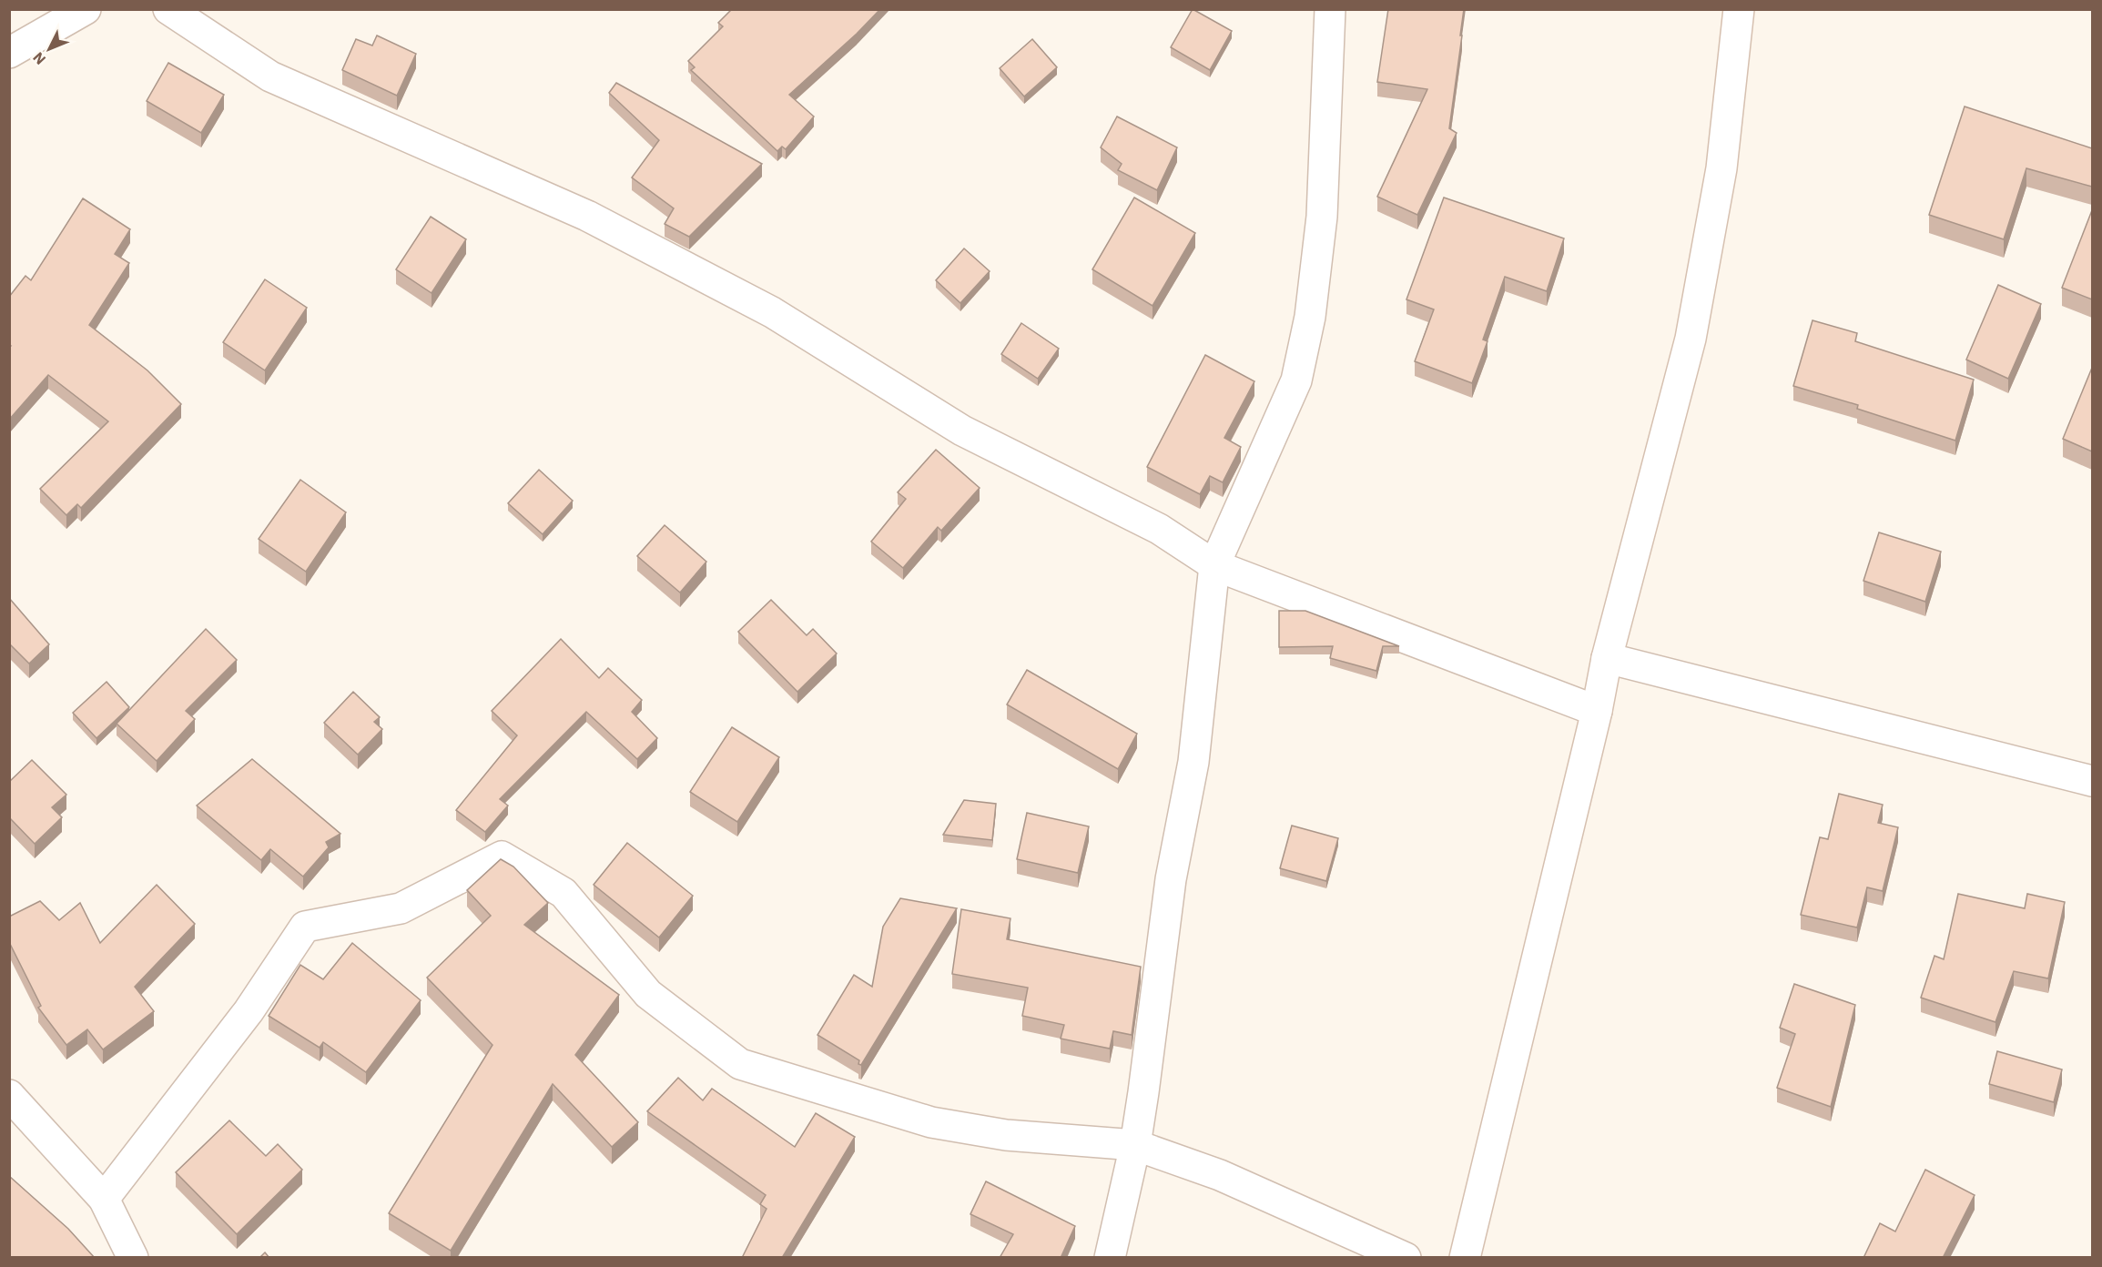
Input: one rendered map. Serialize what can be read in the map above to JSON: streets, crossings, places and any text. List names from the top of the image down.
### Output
{
  "north": "bottom left"
}
